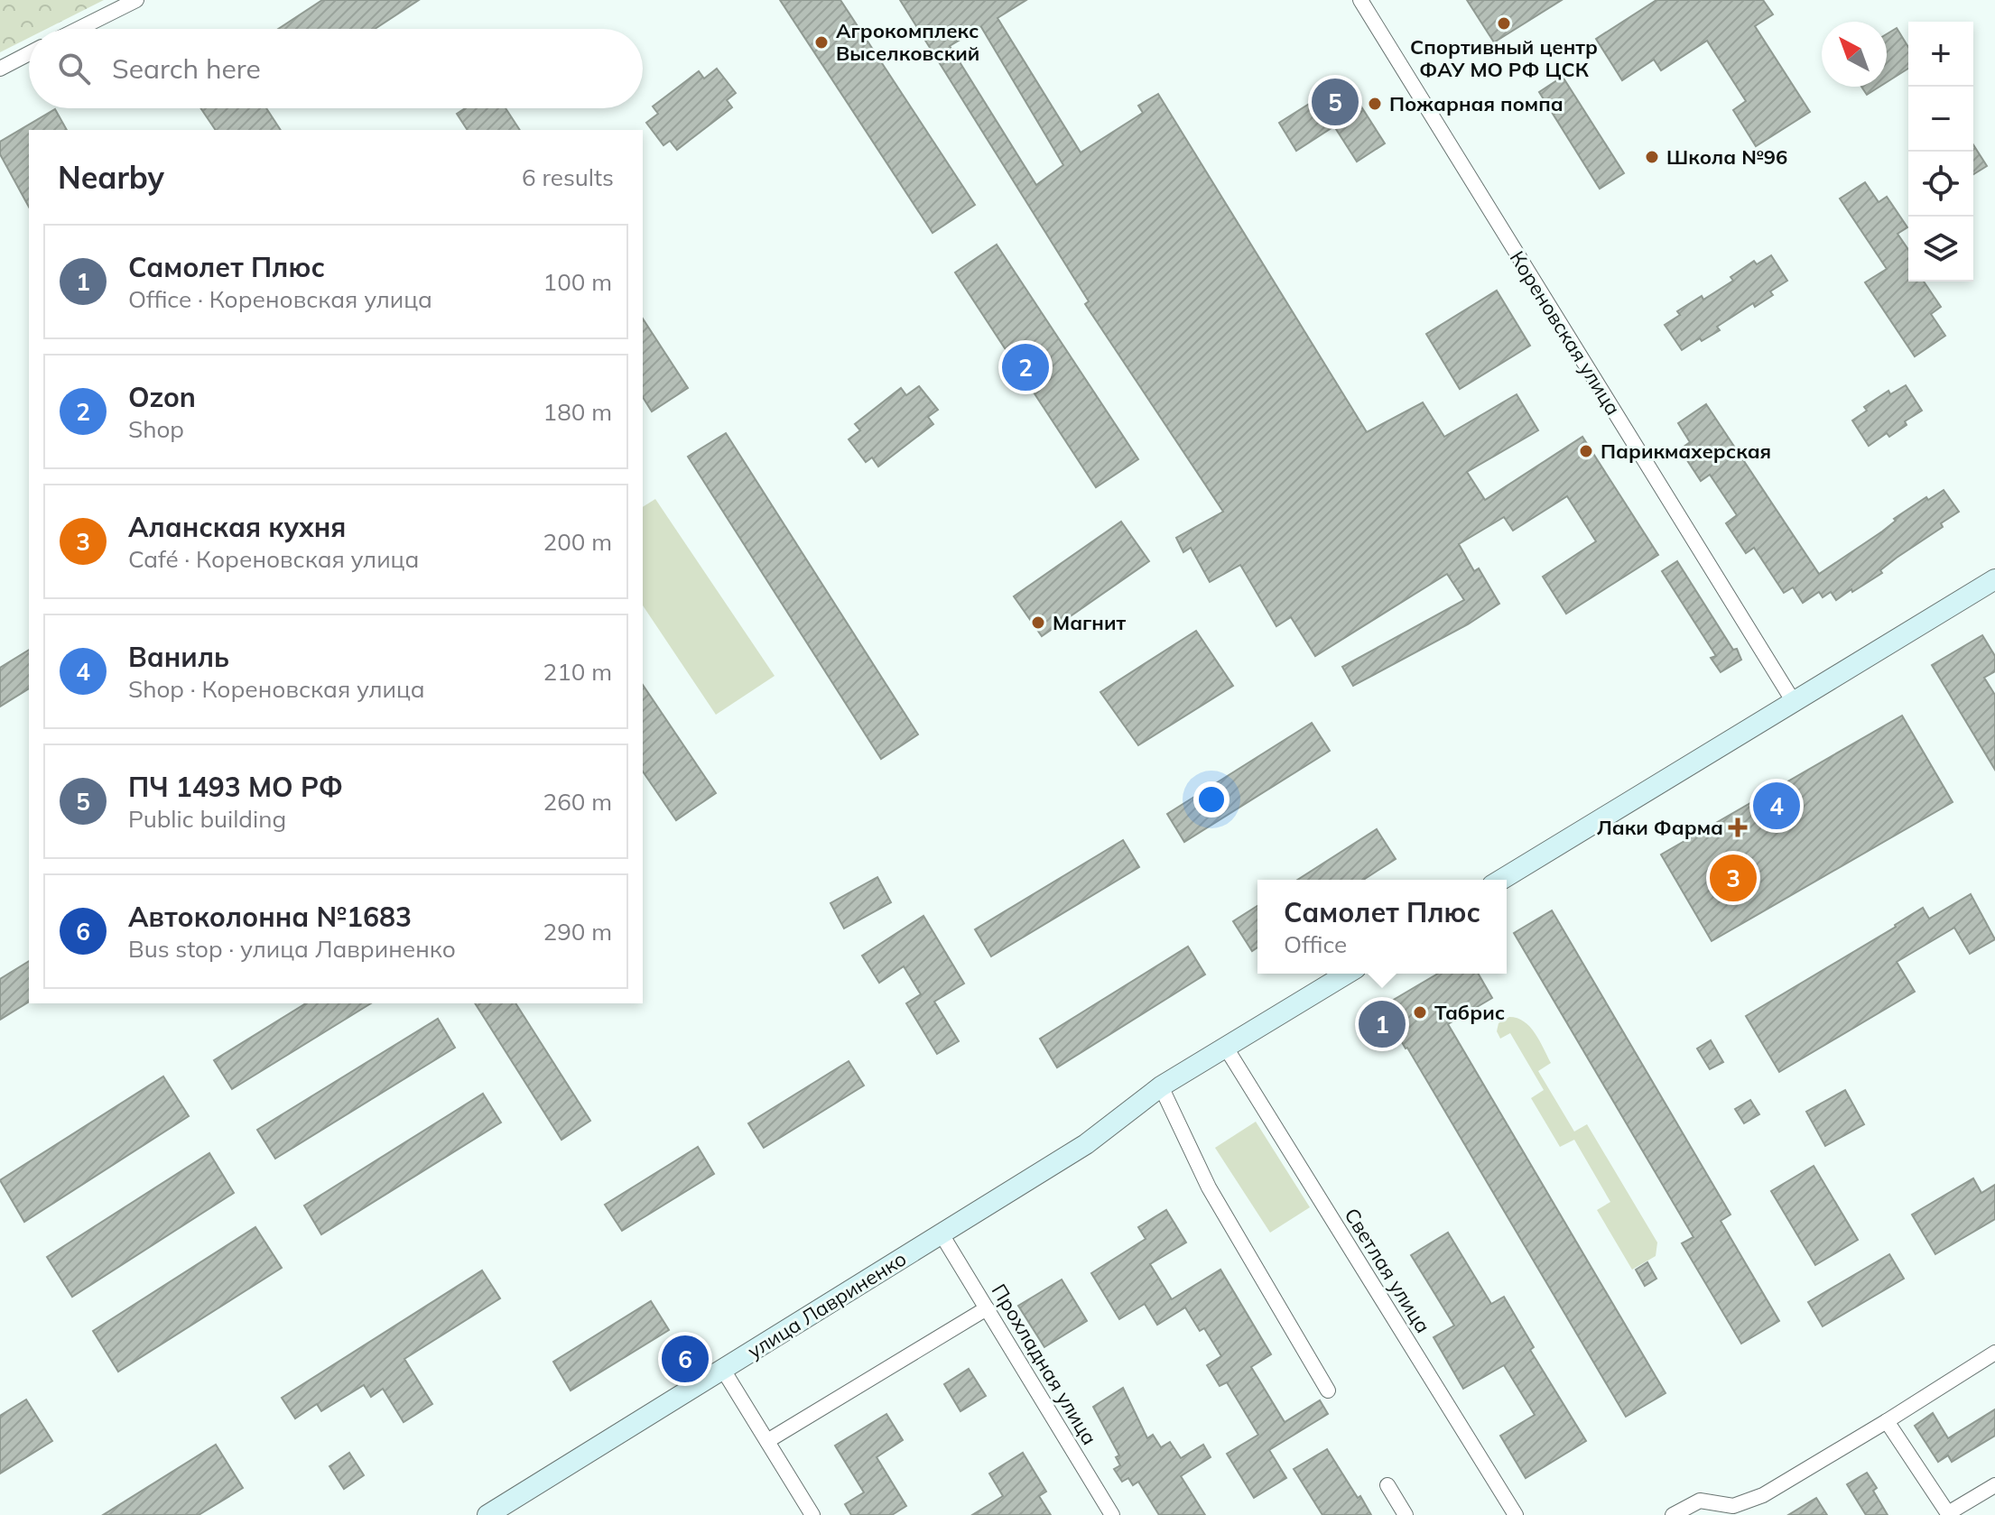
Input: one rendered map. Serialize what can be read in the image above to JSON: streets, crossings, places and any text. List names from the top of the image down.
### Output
{
  "streets": {
    "street": [
      "Кореновская улица",
      "Светлая улица",
      "улица Лавриненко",
      "Прохладная улица"
    ]
  },
  "crossings": [
    ["улица Лавриненко", "Прохладная улица"]
  ],
  "places": {
    "other": [
      "Спортивный центр ФАУ МО РФ ЦСК",
      "Агрокомплекс Выселковский",
      "Пожарная помпа",
      "Школа №96",
      "Парикмахерская",
      "Магнит",
      "Табрис"
    ],
    "health": ["Лаки Фарма"]
  },
  "north": "top left",
  "page": {
    "map_buttons": ["+", "−"],
    "search": "Search here",
    "pins": [
      "5",
      "2",
      "4",
      "3",
      "1",
      "6"
    ],
    "heading": ["Nearby", "6 results"],
    "list": [
      {
        "mark": "1",
        "name": "Самолет Плюс",
        "note": "Office · Кореновская улица",
        "value": "100 m"
      },
      {
        "mark": "2",
        "name": "Ozon",
        "note": "Shop",
        "value": "180 m"
      },
      {
        "mark": "3",
        "name": "Аланская кухня",
        "note": "Café · Кореновская улица",
        "value": "200 m"
      },
      {
        "mark": "4",
        "name": "Ваниль",
        "note": "Shop · Кореновская улица",
        "value": "210 m"
      },
      {
        "mark": "5",
        "name": "ПЧ 1493 МО РФ",
        "note": "Public building",
        "value": "260 m"
      },
      {
        "mark": "6",
        "name": "Автоколонна №1683",
        "note": "Bus stop · улица Лавриненко",
        "value": "290 m"
      }
    ],
    "popup": ["Самолет Плюс", "Office"]
  }
}
